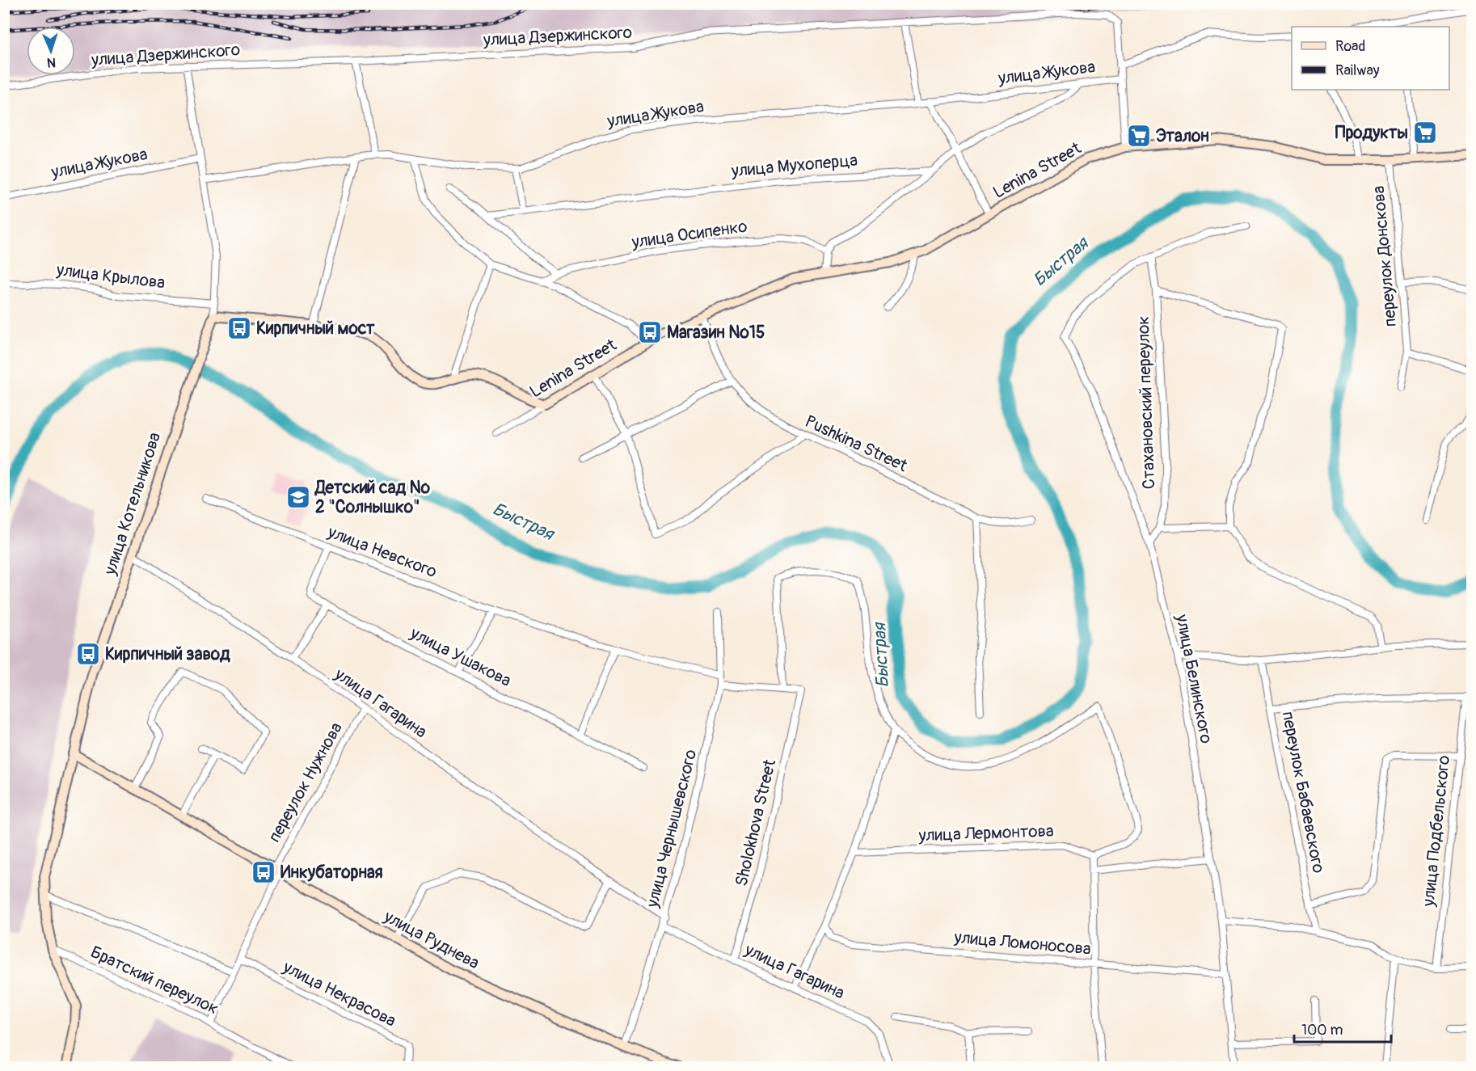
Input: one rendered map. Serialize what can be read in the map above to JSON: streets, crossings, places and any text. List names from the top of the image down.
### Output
{
  "streets": {
    "street": [
      "улица Дзержинского",
      "улица Жукова",
      "улица Мухоперца",
      "Lenina Street",
      "улица Осипенко",
      "переулок Донскова",
      "улица Крылова",
      "Стахановский переулок",
      "Pushkina Street",
      "улица Котельникова",
      "улица Невского",
      "улица Ушакова",
      "улица Белинского",
      "улица Гагарина",
      "переулок Нужнова",
      "переулок Бабаевского",
      "Sholokhova Street",
      "улица Чернышевского",
      "улица Подбельского",
      "улица Лермонтова",
      "улица Руднева",
      "улица Ломоносова",
      "Братский переулок",
      "улица Некрасова"
    ]
  },
  "crossings": [
    ["улица Дзержинского", "улица Жукова"],
    ["улица Дзержинского", "улица Котельникова"],
    ["улица Жукова", "улица Котельникова"],
    ["Lenina Street", "переулок Донскова"],
    ["Lenina Street", "Pushkina Street"],
    ["улица Крылова", "улица Котельникова"],
    ["Стахановский переулок", "улица Белинского"],
    ["улица Котельникова", "улица Гагарина"],
    ["улица Котельникова", "улица Руднева"],
    ["улица Котельникова", "Братский переулок"],
    ["улица Невского", "улица Ушакова"],
    ["улица Невского", "улица Чернышевского"],
    ["улица Белинского", "улица Ломоносова"],
    ["улица Гагарина", "переулок Нужнова"],
    ["улица Гагарина", "Sholokhova Street"],
    ["улица Гагарина", "улица Чернышевского"],
    ["переулок Нужнова", "улица Руднева"],
    ["переулок Нужнова", "Братский переулок"],
    ["переулок Нужнова", "улица Некрасова"],
    ["улица Чернышевского", "улица Руднева"]
  ],
  "water": ["Быстрая"],
  "places": {
    "supermarket": ["Продукты", "Эталон"],
    "bus stop": [
      "Кирпичный мост",
      "Магазин №15",
      "Кирпичный завод",
      "Инкубаторная"
    ],
    "school or university": ["Детский сад № 2 \"Солнышко\""]
  },
  "legend": ["Road", "Railway"],
  "scale_bar": "100 m",
  "north": "bottom"
}
